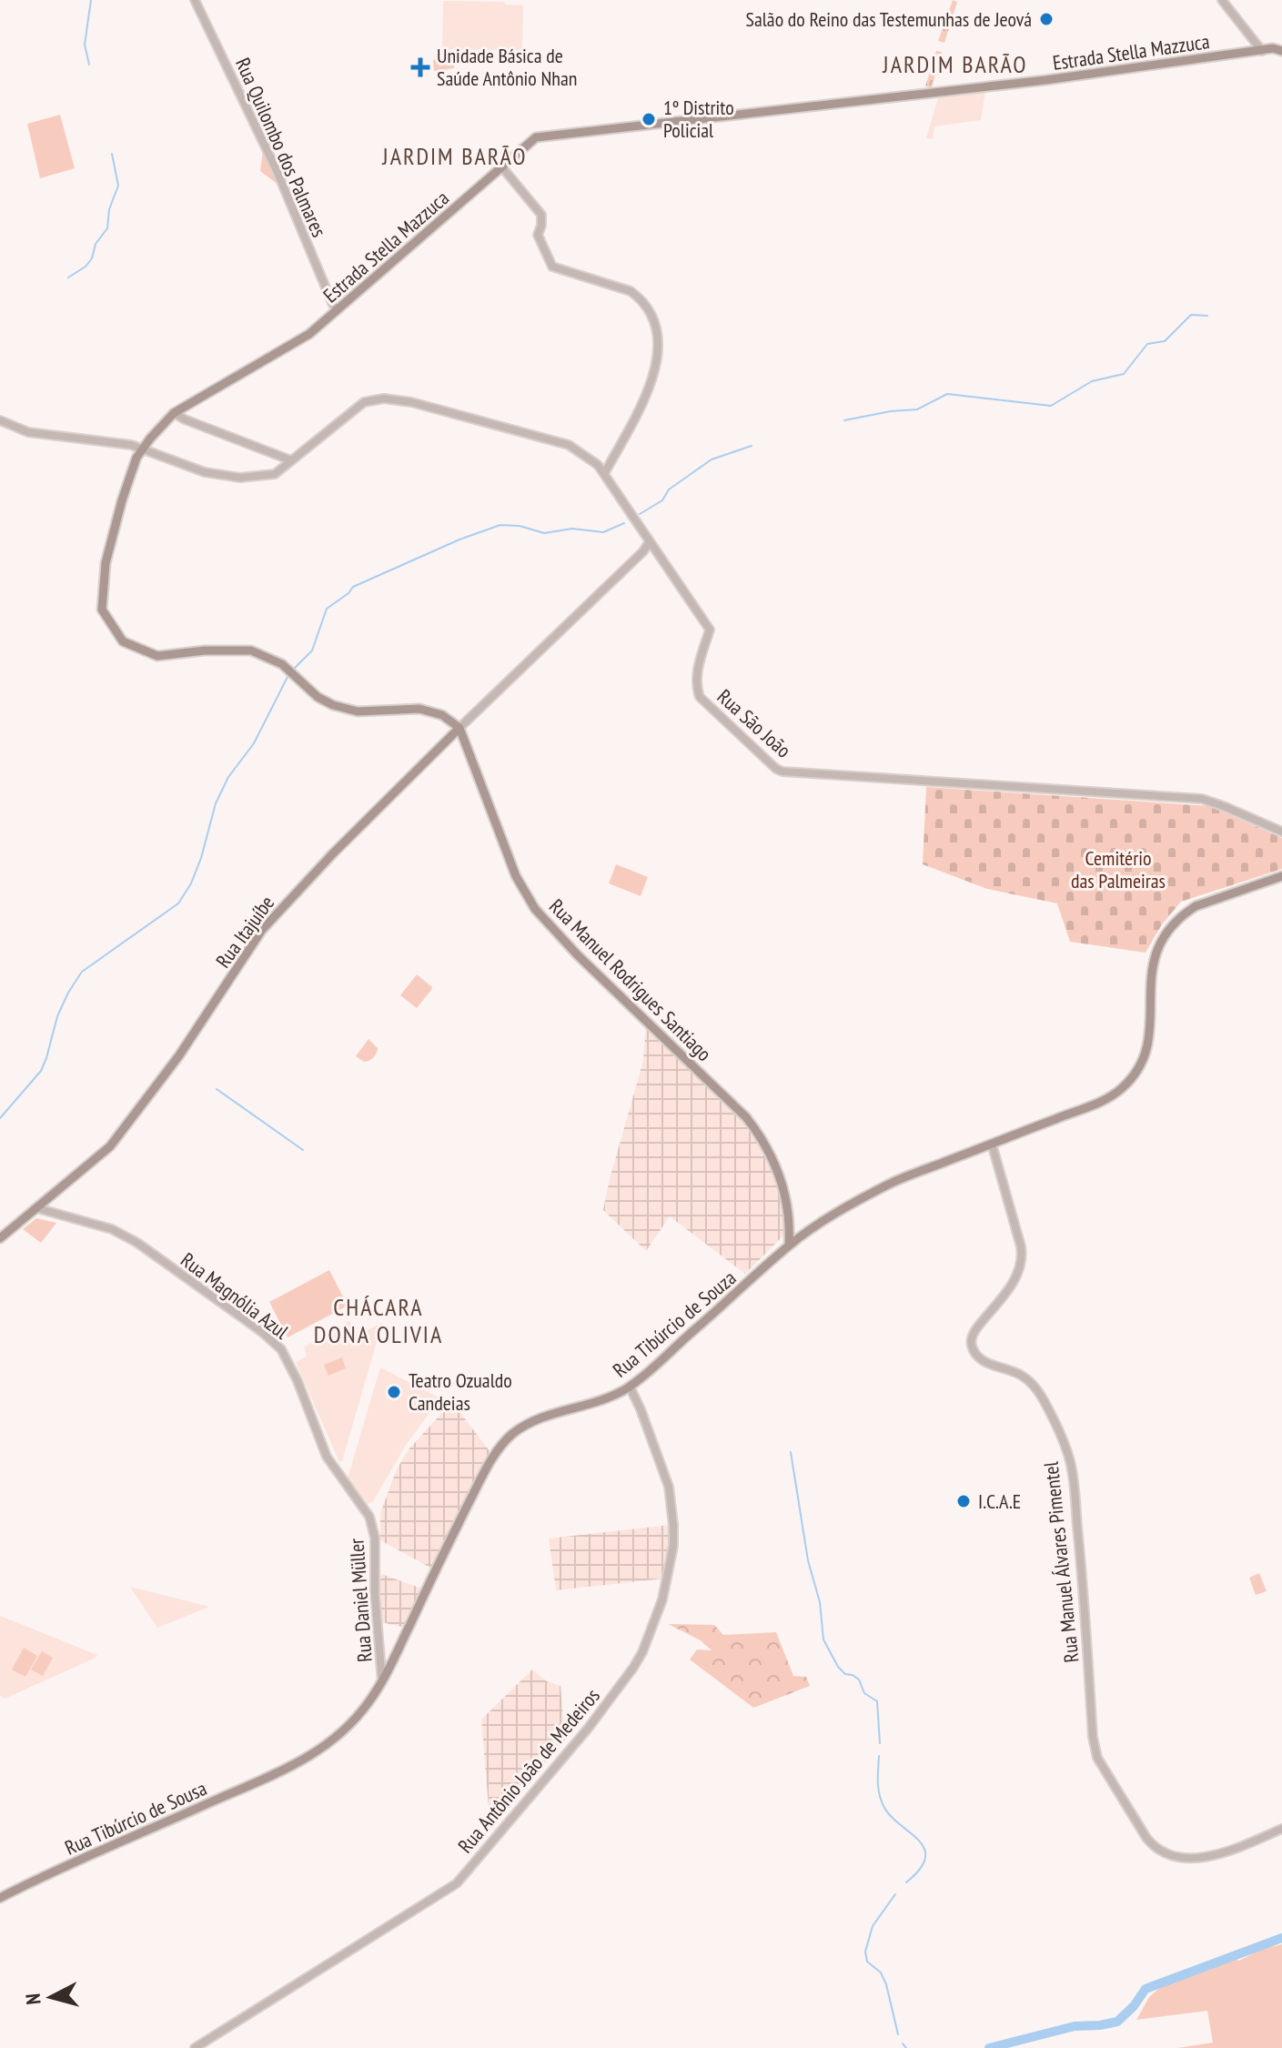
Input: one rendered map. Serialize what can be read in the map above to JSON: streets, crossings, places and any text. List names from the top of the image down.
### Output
{
  "streets": {
    "main road": [
      "Estrada Stella Mazzuca",
      "Rua Itajuíbe",
      "Rua Manuel Rodrigues Santiago",
      "Rua Tibúrcio de Souza",
      "Rua Tibúrcio de Sousa"
    ],
    "street": [
      "Rua Quilombo dos Palmares",
      "Rua São João",
      "Rua Magnólia Azul",
      "Rua Manuel Álvares Pimentel",
      "Rua Daniel Müller",
      "Rua Antônio João de Medeiros"
    ]
  },
  "crossings": [
    ["Estrada Stella Mazzuca", "Rua Quilombo dos Palmares"],
    ["Estrada Stella Mazzuca", "Rua São João"],
    ["Estrada Stella Mazzuca", "Rua Itajuíbe"],
    ["Estrada Stella Mazzuca", "Rua Manuel Rodrigues Santiago"],
    ["Rua São João", "Rua Itajuíbe"],
    ["Rua Itajuíbe", "Rua Manuel Rodrigues Santiago"],
    ["Rua Itajuíbe", "Rua Magnólia Azul"],
    ["Rua Manuel Rodrigues Santiago", "Rua Tibúrcio de Souza"],
    ["Rua Magnólia Azul", "Rua Daniel Müller"],
    ["Rua Tibúrcio de Souza", "Rua Manuel Álvares Pimentel"],
    ["Rua Tibúrcio de Souza", "Rua Daniel Müller"],
    ["Rua Tibúrcio de Souza", "Rua Antônio João de Medeiros"],
    ["Rua Tibúrcio de Souza", "Rua Tibúrcio de Sousa"]
  ],
  "districts": ["JARDIM BARÃO", "JARDIM BARÃO", "CHÁCARA DONA OLIVIA"],
  "parks": ["Cemitério das Palmeiras"],
  "places": {
    "other": [
      "Salão do Reino das Testemunhas de Jeová",
      "1º Distrito Policial",
      "Teatro Ozualdo Candeias",
      "I.C.A.E"
    ],
    "health": ["Unidade Básica de Saúde Antônio Nhan"]
  },
  "north": "left"
}
